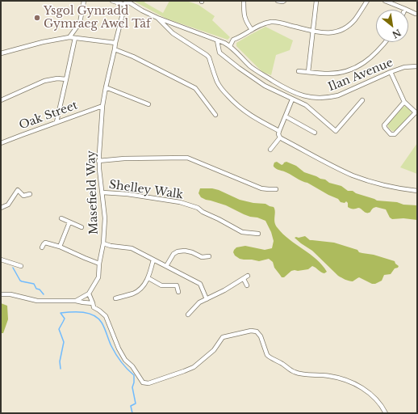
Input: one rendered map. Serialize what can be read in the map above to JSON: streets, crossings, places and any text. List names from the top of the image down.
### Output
{
  "streets": {
    "street": [
      "Ilan Avenue",
      "Oak Street",
      "Shelley Walk",
      "Masefield Way"
    ]
  },
  "crossings": [
    ["Ilan Avenue", "Masefield Way"],
    ["Oak Street", "Masefield Way"],
    ["Shelley Walk", "Masefield Way"]
  ],
  "places": ["Ysgol Gynradd Gymraeg Awel Tâf"],
  "north": "bottom right"
}
